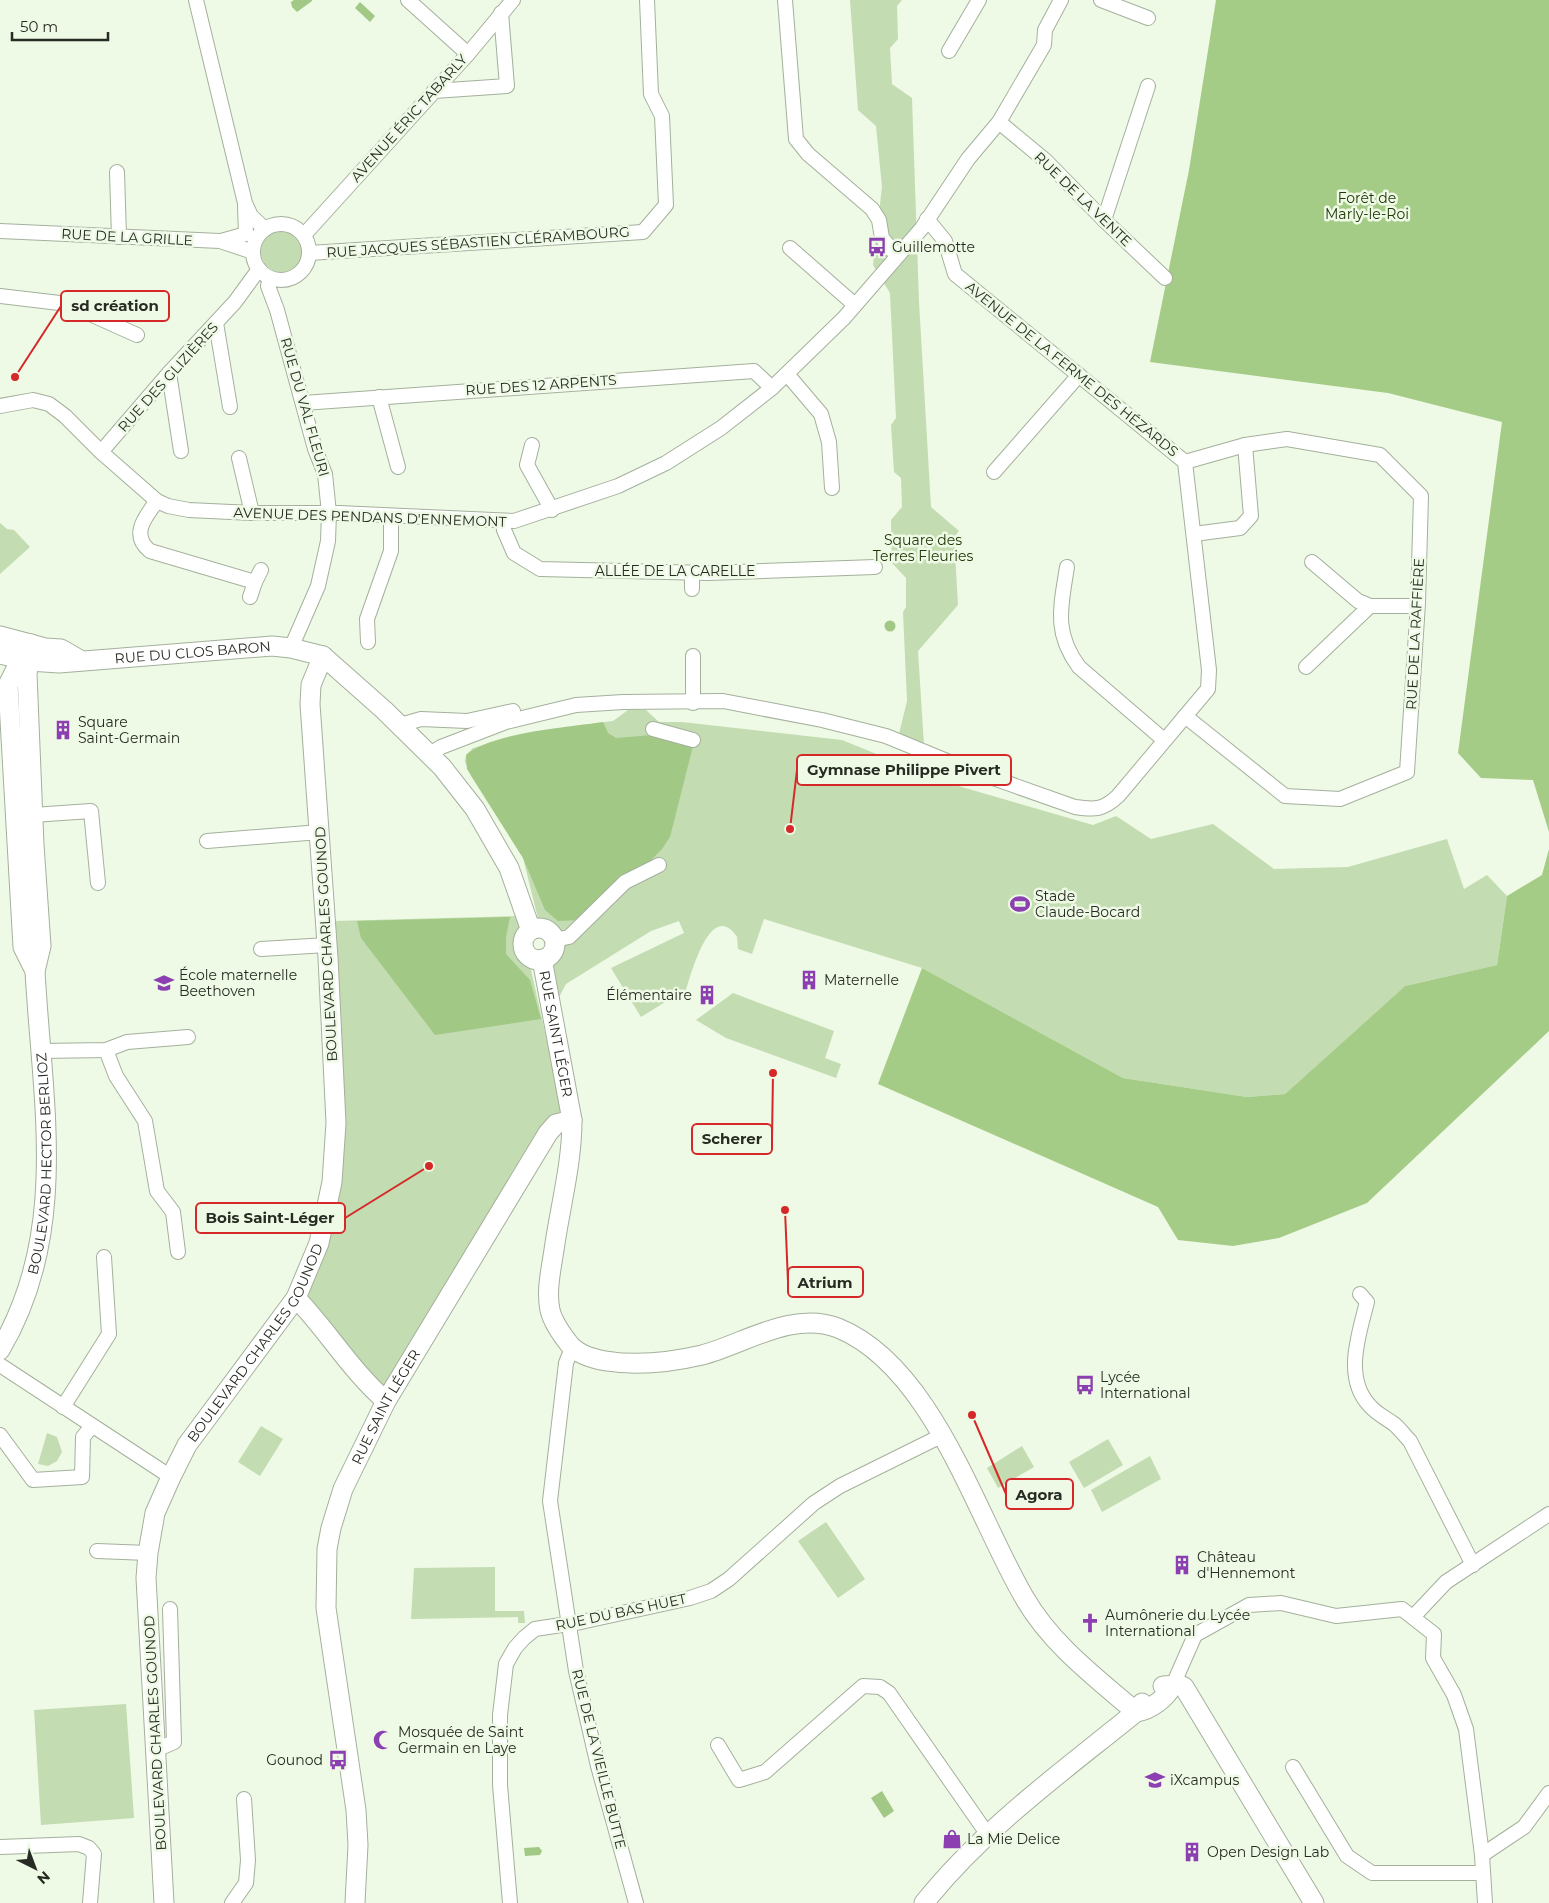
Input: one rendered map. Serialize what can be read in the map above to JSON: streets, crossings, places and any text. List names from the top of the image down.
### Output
{
  "streets": {
    "street": [
      "AVENUE ÉRIC TABARLY",
      "RUE DE LA VENTE",
      "RUE DE LA GRILLE",
      "RUE JACQUES SÉBASTIEN CLÉRAMBOURG",
      "AVENUE DE LA FERME DES HÉZARDS",
      "RUE DES GLIZIÈRES",
      "RUE DES 12 ARPENTS",
      "RUE DU VAL FLEURI",
      "AVENUE DES PENDANS D'ENNEMONT",
      "ALLÉE DE LA CARELLE",
      "RUE DE LA RAFFIÈRE",
      "RUE DU CLOS BARON",
      "BOULEVARD CHARLES GOUNOD",
      "RUE SAINT LÉGER",
      "BOULEVARD HECTOR BERLIOZ",
      "RUE DU BAS HUET",
      "RUE DE LA VIEILLE BUTTE"
    ]
  },
  "crossings": [
    ["AVENUE ÉRIC TABARLY", "RUE DE LA GRILLE"],
    ["AVENUE ÉRIC TABARLY", "RUE JACQUES SÉBASTIEN CLÉRAMBOURG"],
    ["AVENUE ÉRIC TABARLY", "RUE DES GLIZIÈRES"],
    ["AVENUE ÉRIC TABARLY", "RUE DU VAL FLEURI"],
    ["RUE DE LA VENTE", "AVENUE DES PENDANS D'ENNEMONT"],
    ["RUE DE LA GRILLE", "RUE JACQUES SÉBASTIEN CLÉRAMBOURG"],
    ["RUE DE LA GRILLE", "RUE DES GLIZIÈRES"],
    ["RUE DE LA GRILLE", "RUE DU VAL FLEURI"],
    ["RUE JACQUES SÉBASTIEN CLÉRAMBOURG", "RUE DES GLIZIÈRES"],
    ["RUE JACQUES SÉBASTIEN CLÉRAMBOURG", "RUE DU VAL FLEURI"],
    ["AVENUE DE LA FERME DES HÉZARDS", "AVENUE DES PENDANS D'ENNEMONT"],
    ["AVENUE DE LA FERME DES HÉZARDS", "RUE DE LA RAFFIÈRE"],
    ["RUE DES GLIZIÈRES", "RUE DU VAL FLEURI"],
    ["RUE DES GLIZIÈRES", "AVENUE DES PENDANS D'ENNEMONT"],
    ["RUE DES 12 ARPENTS", "RUE DU VAL FLEURI"],
    ["RUE DES 12 ARPENTS", "AVENUE DES PENDANS D'ENNEMONT"],
    ["RUE DU VAL FLEURI", "AVENUE DES PENDANS D'ENNEMONT"],
    ["RUE DU VAL FLEURI", "RUE DU CLOS BARON"],
    ["AVENUE DES PENDANS D'ENNEMONT", "ALLÉE DE LA CARELLE"],
    ["RUE DU CLOS BARON", "BOULEVARD CHARLES GOUNOD"],
    ["RUE DU CLOS BARON", "BOULEVARD HECTOR BERLIOZ"],
    ["RUE DU BAS HUET", "RUE DE LA VIEILLE BUTTE"]
  ],
  "parks": ["Forêt de Marly-le-Roi", "Square des Terres Fleuries"],
  "places": {
    "bus stop": ["Guillemotte", "Lycée International", "Gounod"],
    "other": [
      "sd création",
      "Gymnase Philippe Pivert",
      "Scherer",
      "Bois Saint-Léger",
      "Atrium",
      "Agora"
    ],
    "building": [
      "Square Saint-Germain",
      "Maternelle",
      "Élémentaire",
      "Château d'Hennemont",
      "Open Design Lab"
    ],
    "sports": ["Stade Claude-Bocard"],
    "school or university": ["École maternelle Beethoven", "iXcampus"],
    "church": ["Aumônerie du Lycée International"],
    "mosque": ["Mosquée de Saint Germain en Laye"],
    "shop": ["La Mie Delice"]
  },
  "scale_bar": "50 m",
  "north": "bottom right"
}
